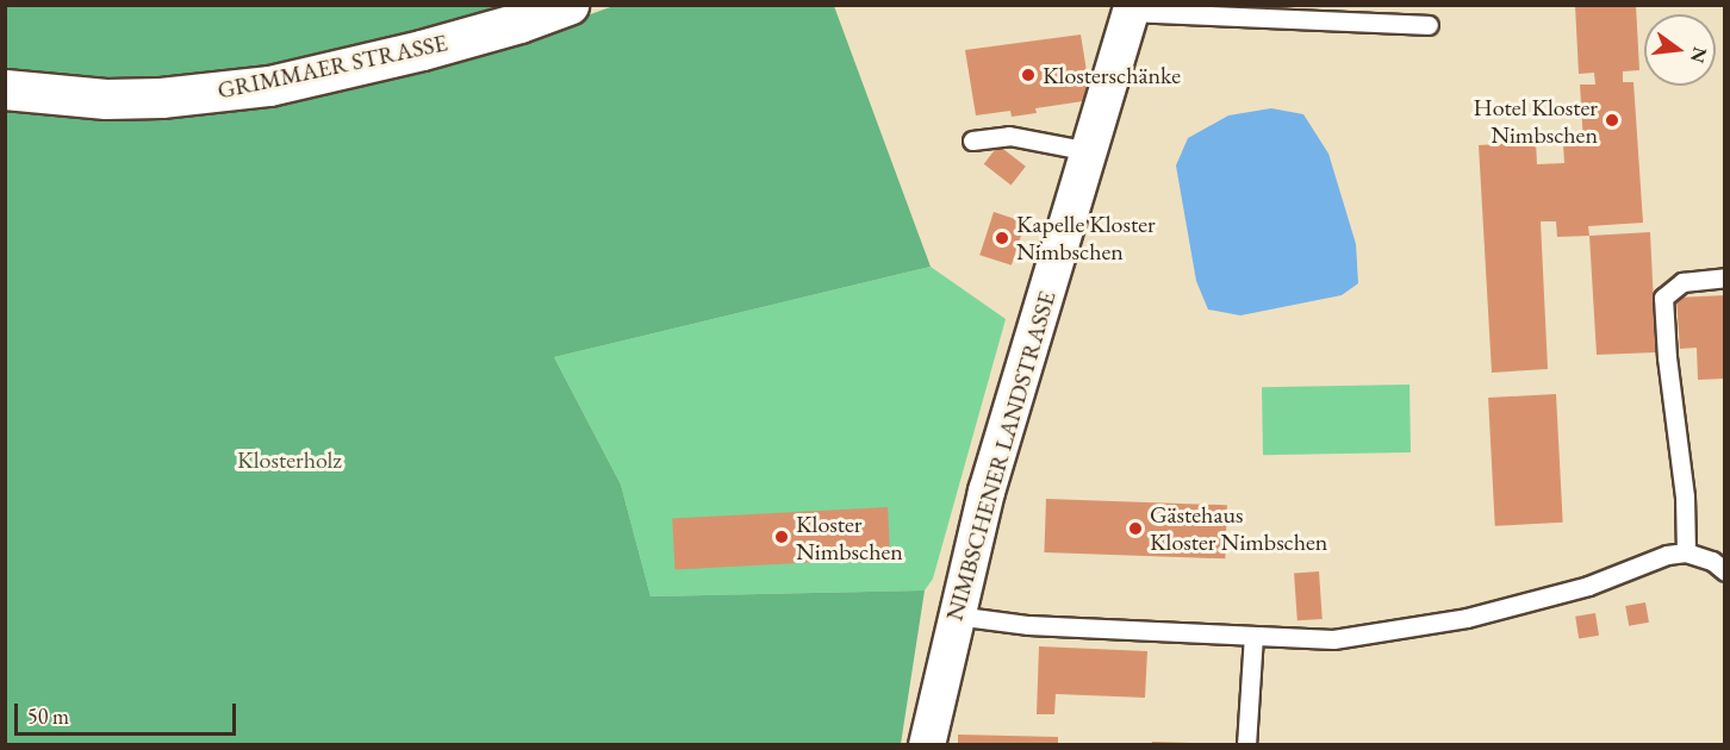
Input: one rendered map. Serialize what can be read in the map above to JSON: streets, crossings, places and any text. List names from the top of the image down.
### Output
{
  "streets": {
    "main road": ["GRIMMAER STRASSE"],
    "street": ["NIMBSCHENER LANDSTRASSE"]
  },
  "parks": ["Klosterholz"],
  "places": [
    "Klosterschänke",
    "Hotel Kloster Nimbschen",
    "Kapelle Kloster Nimbschen",
    "Gästehaus Kloster Nimbschen",
    "Kloster Nimbschen"
  ],
  "scale_bar": "50 m",
  "north": "right"
}
